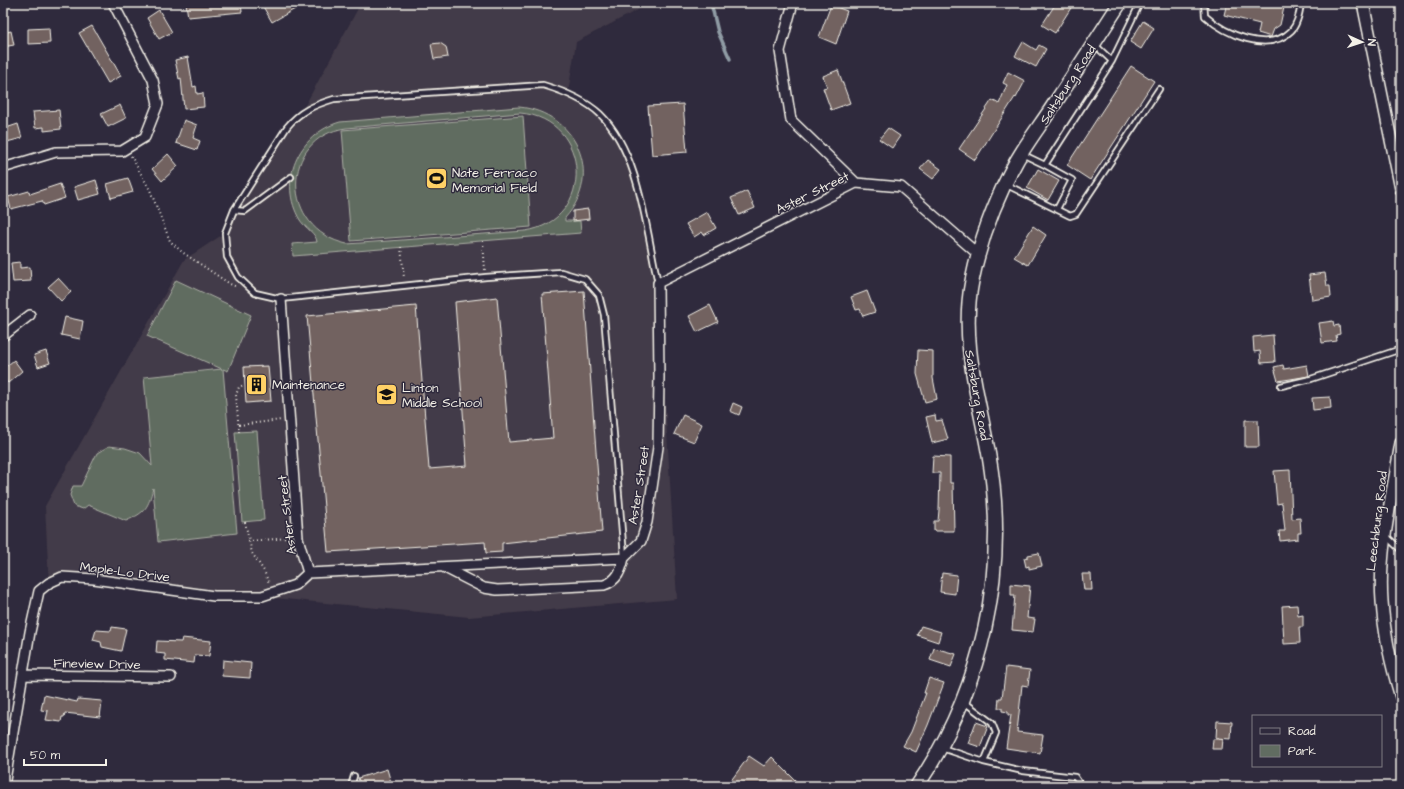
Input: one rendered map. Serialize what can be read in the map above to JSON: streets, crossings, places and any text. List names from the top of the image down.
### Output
{
  "streets": {
    "main road": ["Saltsburg Road"],
    "street": [
      "Aster Street",
      "Leechburg Road",
      "Maple-Lo Drive",
      "Fineview Drive"
    ]
  },
  "crossings": [
    ["Saltsburg Road", "Aster Street"],
    ["Aster Street", "Maple-Lo Drive"],
    ["Maple-Lo Drive", "Fineview Drive"]
  ],
  "places": {
    "sports": ["Nate Ferraco Memorial Field"],
    "building": ["Maintenance"],
    "school or university": ["Linton Middle School"]
  },
  "legend": ["Road", "Park"],
  "scale_bar": "50 m",
  "north": "right"
}
